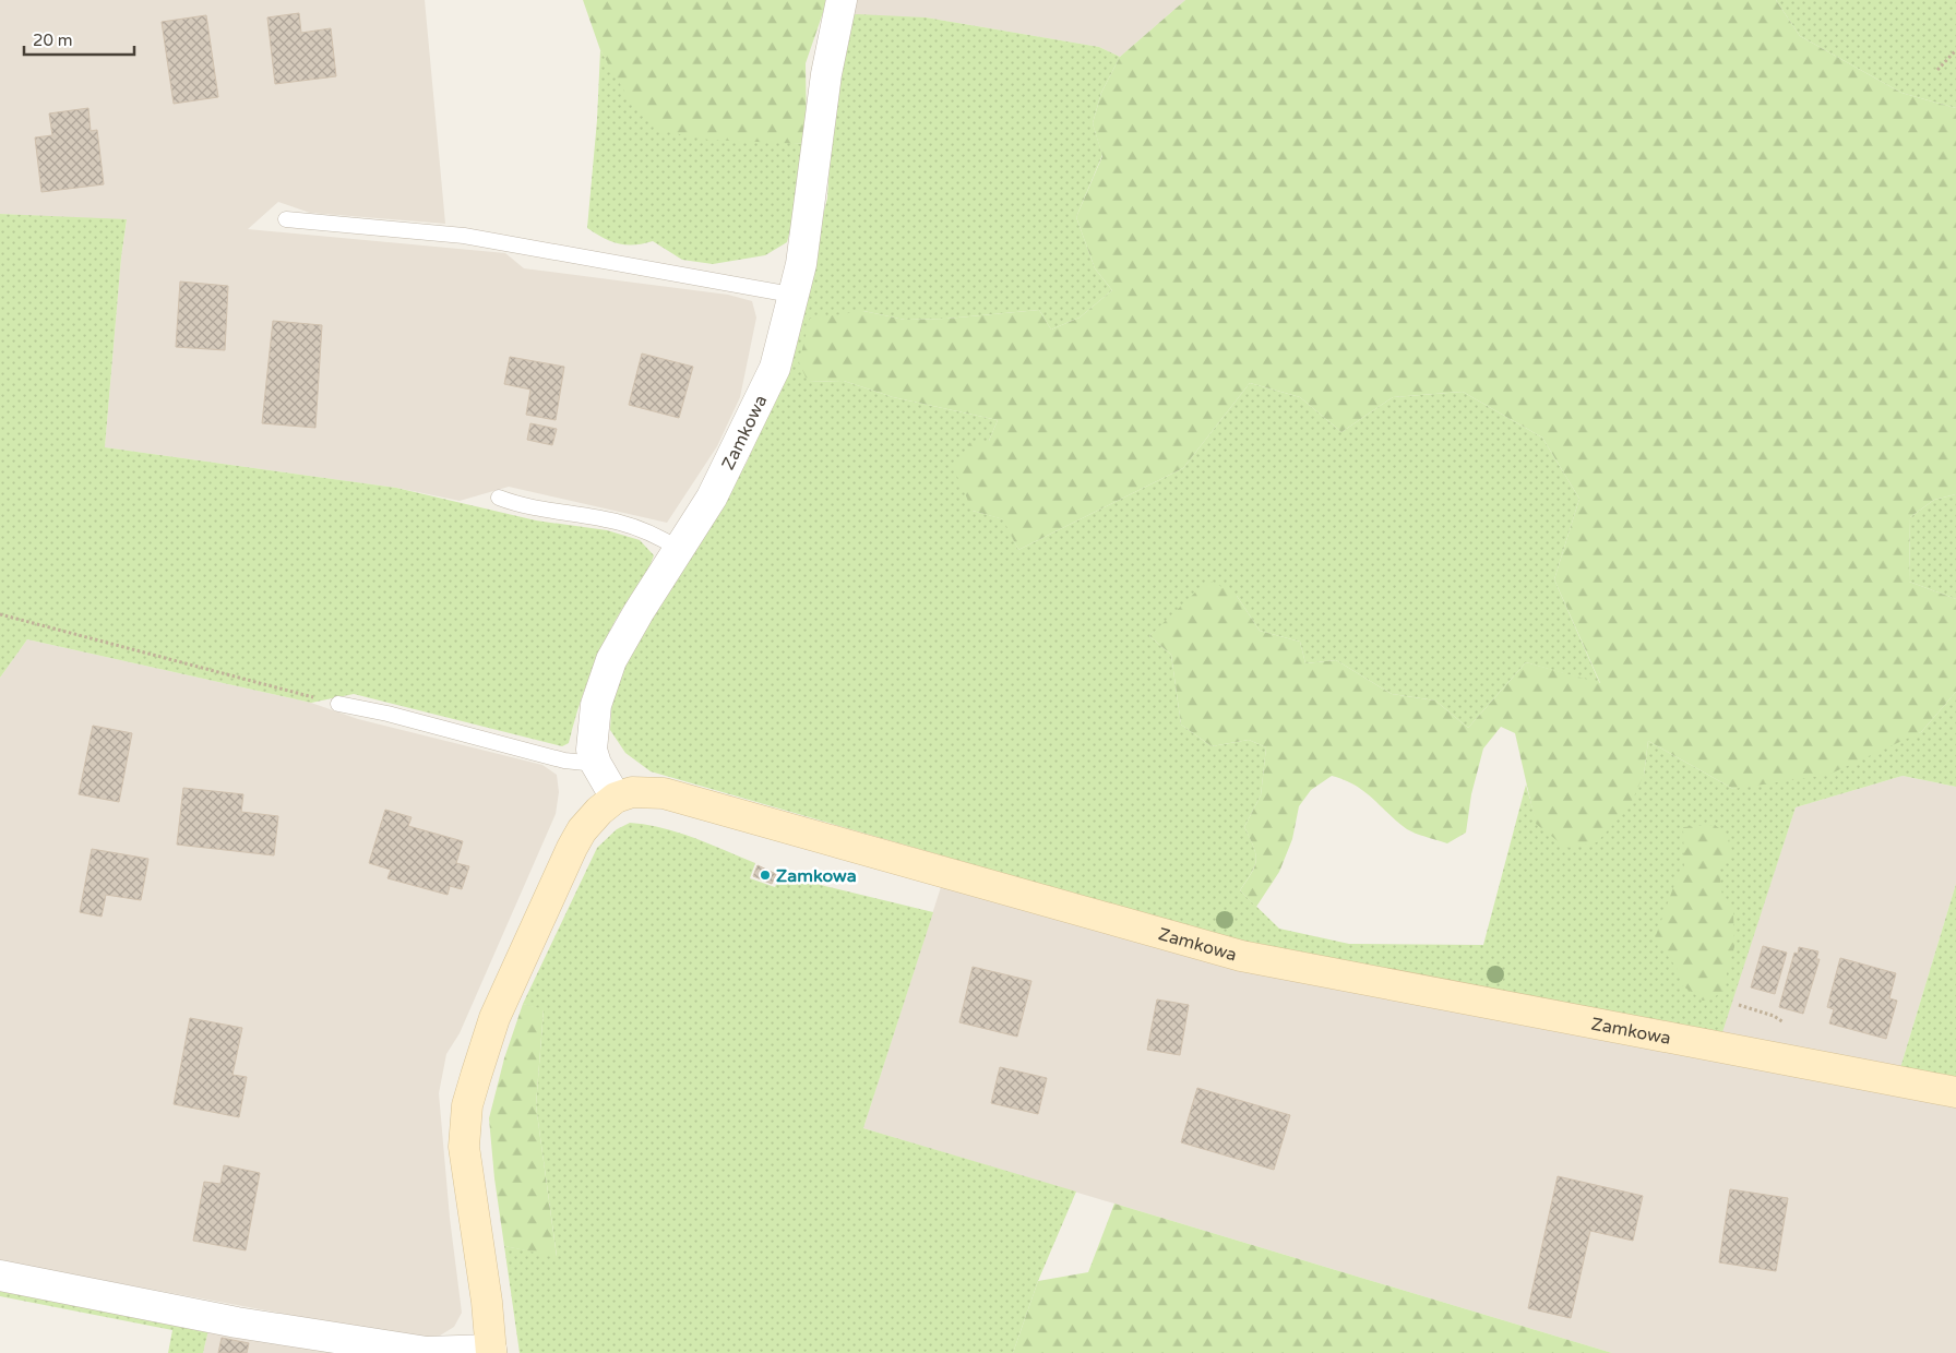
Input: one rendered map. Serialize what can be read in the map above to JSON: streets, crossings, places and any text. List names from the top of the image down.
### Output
{
  "streets": {
    "street": ["Zamkowa"]
  },
  "places": ["Zamkowa"],
  "scale_bar": "20 m"
}
